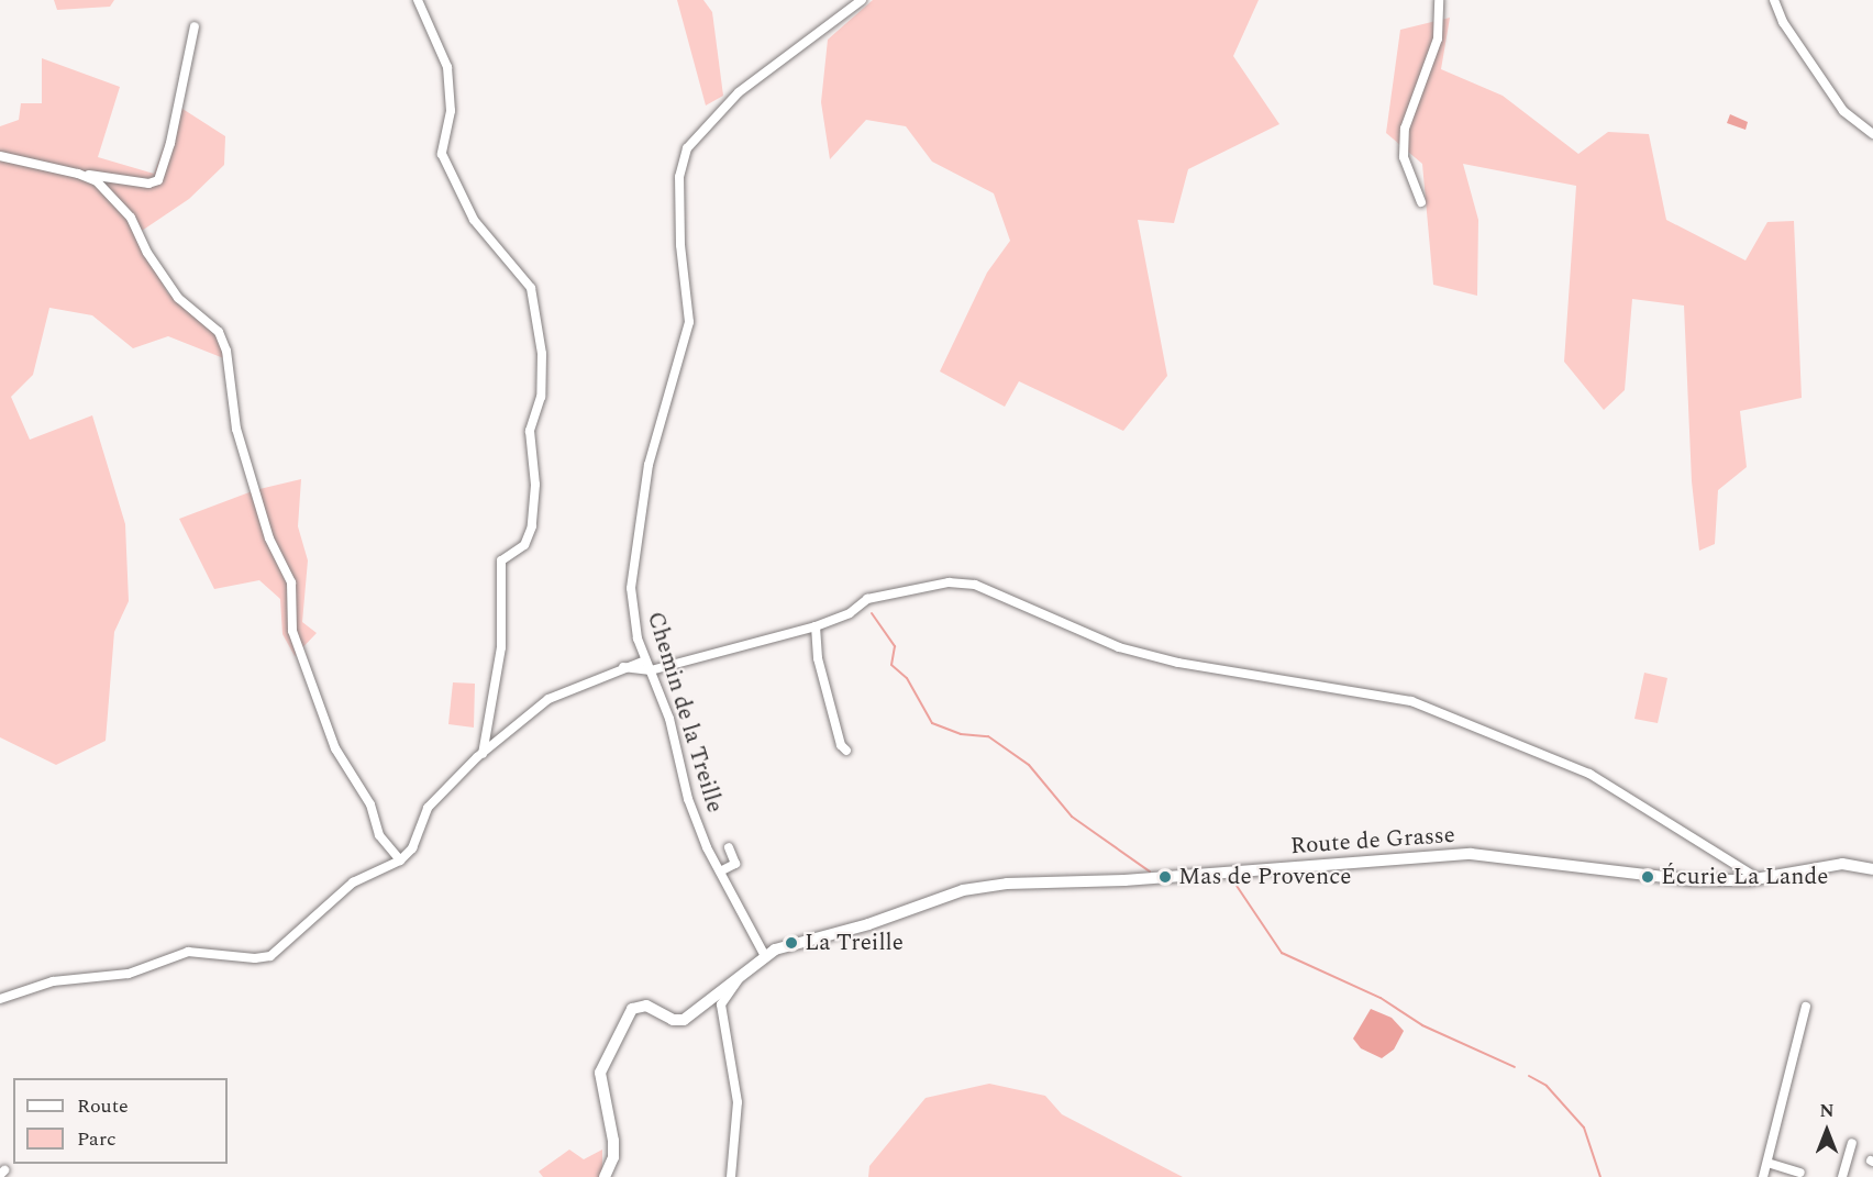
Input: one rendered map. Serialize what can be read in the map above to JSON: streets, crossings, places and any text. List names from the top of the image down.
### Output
{
  "streets": {
    "street": ["Chemin de la Treille", "Route de Grasse"]
  },
  "crossings": [
    ["Chemin de la Treille", "Route de Grasse"]
  ],
  "places": ["Mas de Provence", "Écurie La Lande", "La Treille"],
  "legend": ["Route", "Parc"],
  "north": "top"
}
